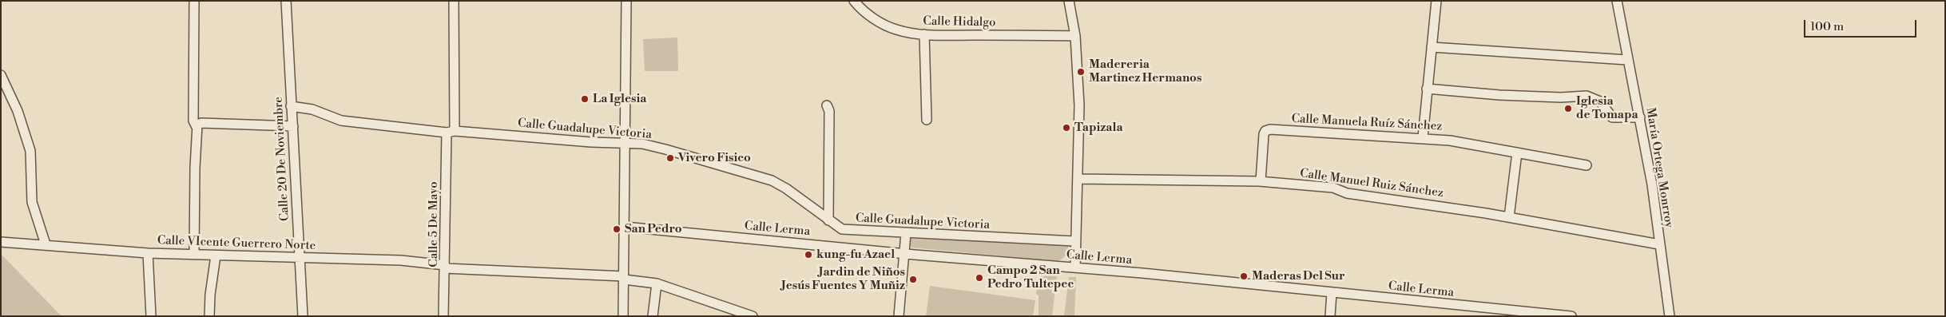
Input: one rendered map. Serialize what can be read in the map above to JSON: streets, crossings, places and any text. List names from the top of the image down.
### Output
{
  "streets": {
    "street": [
      "Calle Hidalgo",
      "Calle Manuela Ruíz Sánchez",
      "Calle Guadalupe Victoria",
      "Calle 20 De Noviembre",
      "María Ortega Monrroy",
      "Calle Manuel Ruiz Sánchez",
      "Calle 5 De Mayo",
      "Calle Lerma",
      "Calle VIcente Guerrero Norte"
    ]
  },
  "crossings": [
    ["Calle Manuela Ruíz Sánchez", "Calle Manuel Ruiz Sánchez"],
    ["Calle Guadalupe Victoria", "Calle 20 De Noviembre"],
    ["Calle Guadalupe Victoria", "Calle 5 De Mayo"],
    ["Calle 20 De Noviembre", "Calle VIcente Guerrero Norte"],
    ["María Ortega Monrroy", "Calle Manuel Ruiz Sánchez"],
    ["Calle 5 De Mayo", "Calle VIcente Guerrero Norte"]
  ],
  "places": [
    "Madereria Martinez Hermanos",
    "La Iglesia",
    "Iglesia de Tomapa",
    "Tapizala",
    "Vivero Fisico",
    "San Pedro",
    "kung-fu Azael",
    "Maderas Del Sur",
    "Campo 2 San Pedro Tultepec",
    "Jardin de Niños Jesús Fuentes Y Muñiz"
  ],
  "scale_bar": "100 m"
}
